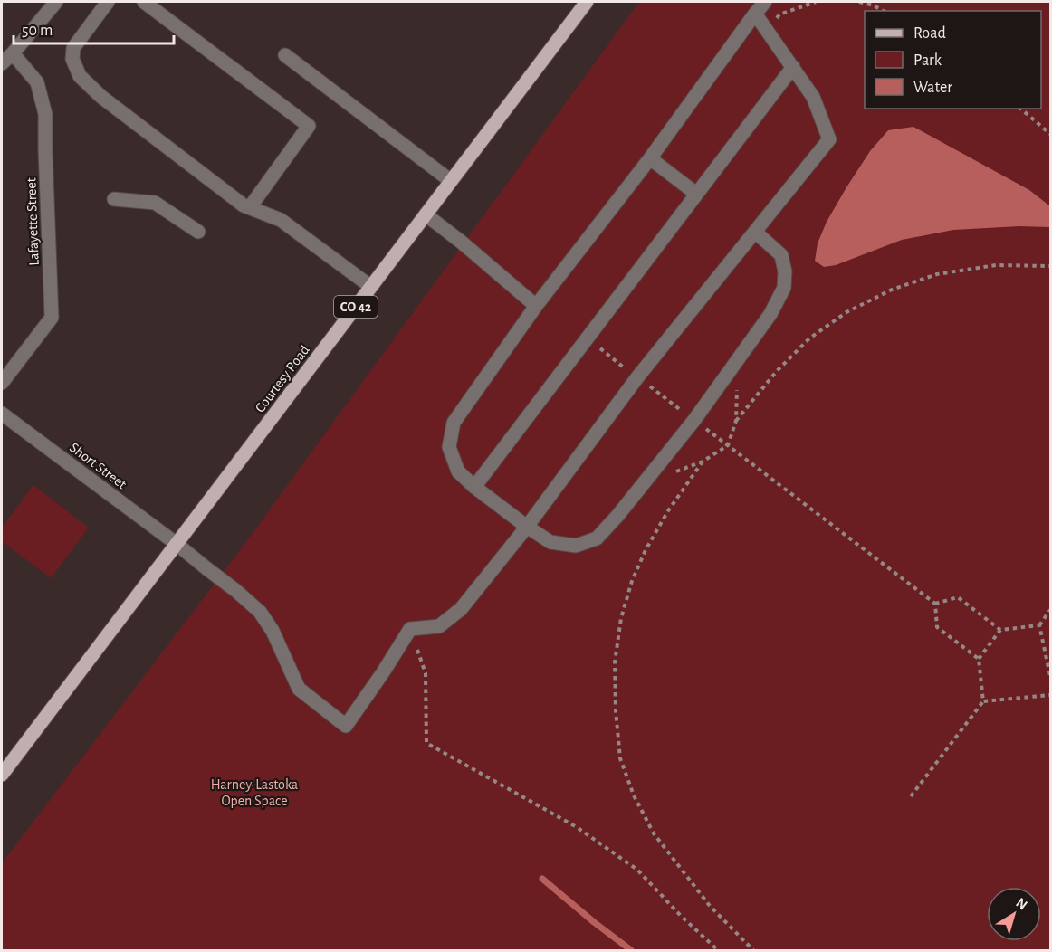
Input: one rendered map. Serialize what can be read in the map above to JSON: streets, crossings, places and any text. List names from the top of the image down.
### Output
{
  "streets": {
    "main road": ["CO 42", "Courtesy Road"],
    "street": ["Lafayette Street", "Short Street"]
  },
  "crossings": [
    ["Courtesy Road", "Short Street"]
  ],
  "parks": ["Harney-Lastoka Open Space"],
  "legend": ["Road", "Park", "Water"],
  "scale_bar": "50 m",
  "north": "top right"
}
